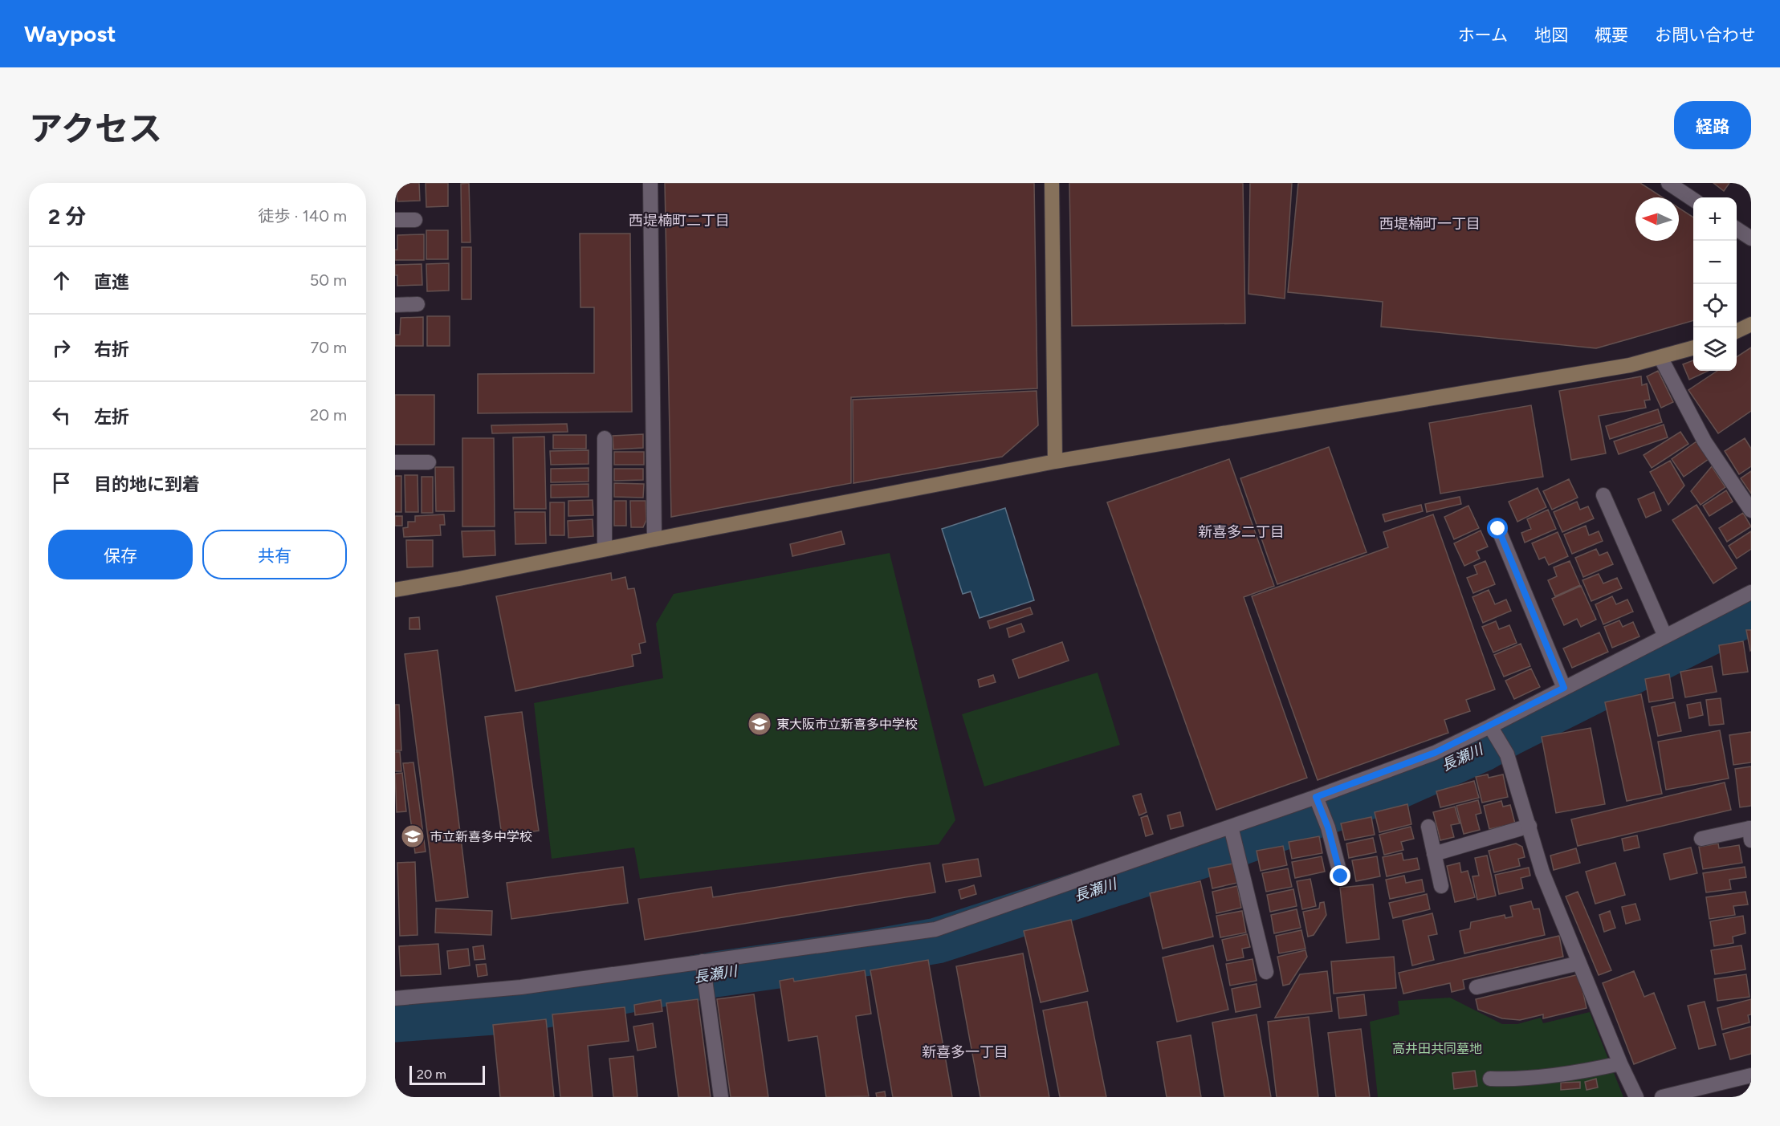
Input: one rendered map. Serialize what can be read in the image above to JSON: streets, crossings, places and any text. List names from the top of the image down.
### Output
{
  "districts": [
    "西堤楠町二丁目",
    "西堤楠町一丁目",
    "新喜多二丁目",
    "新喜多一丁目"
  ],
  "water": ["長瀬川"],
  "parks": ["高井田共同墓地"],
  "places": {
    "school or university": ["東大阪市立新喜多中学校", "市立新喜多中学校"]
  },
  "scale_bar": "20 m",
  "north": "left",
  "page": {
    "header": "Waypost",
    "nav": [
      "ホーム",
      "地図",
      "概要",
      "お問い合わせ"
    ],
    "title": "アクセス",
    "buttons": [
      "経路",
      ["保存", "共有"]
    ],
    "heading": ["2 分", "徒歩 · 140 m"],
    "map_buttons": ["+", "−"],
    "list": [
      ["直進", "50 m"],
      ["右折", "70 m"],
      ["左折", "20 m"],
      "目的地に到着"
    ],
    "scale": "20 m"
  }
}
